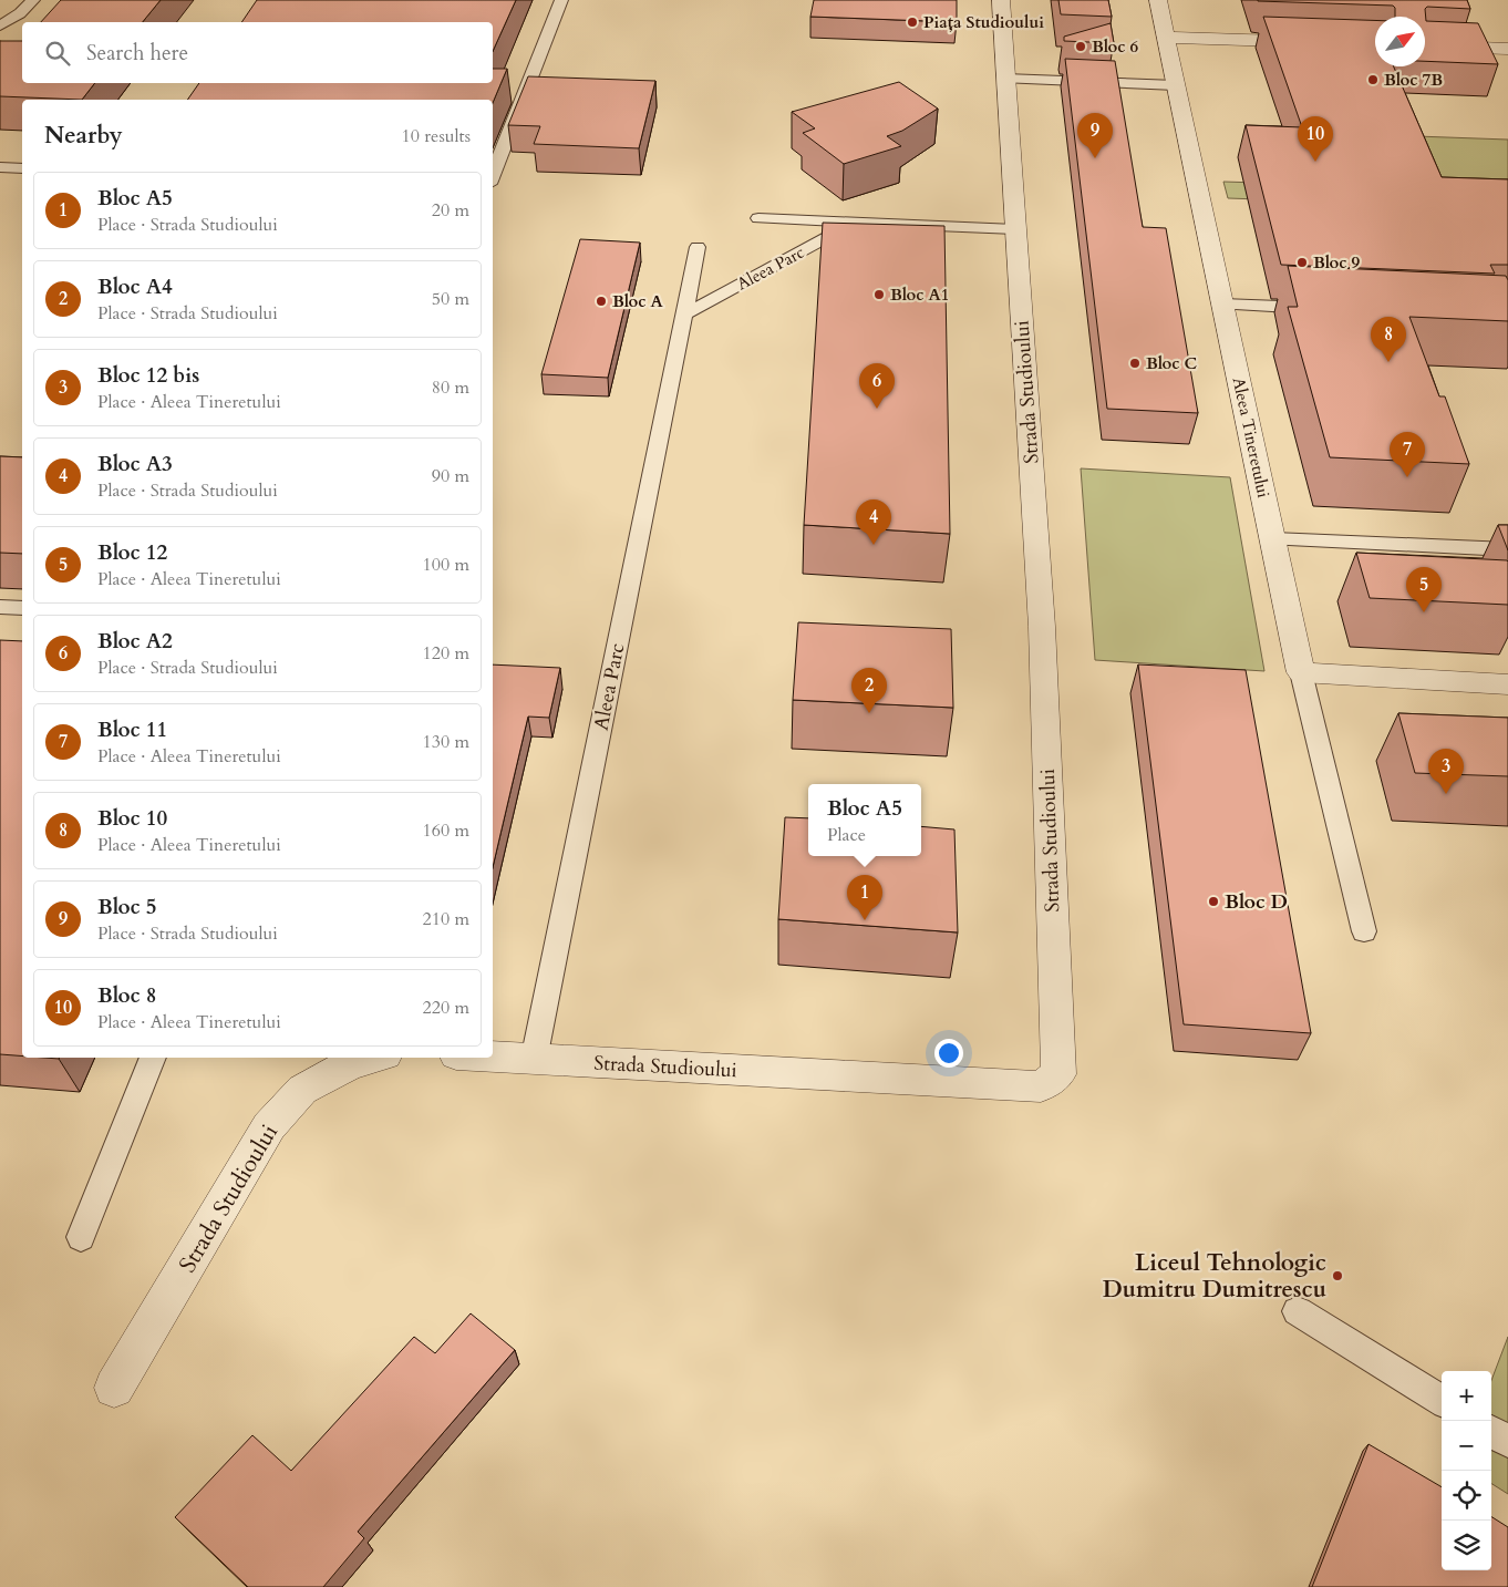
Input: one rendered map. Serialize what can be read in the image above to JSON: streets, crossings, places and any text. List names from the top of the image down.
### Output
{
  "streets": {
    "street": ["Strada Studioului", "Aleea Tineretului"],
    "lane": ["Aleea Parc"]
  },
  "crossings": [
    ["Aleea Parc", "Strada Studioului"]
  ],
  "places": [
    "Piața Studioului",
    "Bloc 6",
    "Bloc 7B",
    "Bloc 9",
    "Bloc A1",
    "Bloc A",
    "Bloc C",
    "Bloc D",
    "Liceul Tehnologic Dumitru Dumitrescu"
  ],
  "north": "top right",
  "page": {
    "search": "Search here",
    "heading": ["Nearby", "10 results"],
    "pins": [
      "9",
      "10",
      "8",
      "6",
      "7",
      "4",
      "5",
      "2",
      "3",
      "1"
    ],
    "list": [
      {
        "mark": "1",
        "name": "Bloc A5",
        "note": "Place · Strada Studioului",
        "value": "20 m"
      },
      {
        "mark": "2",
        "name": "Bloc A4",
        "note": "Place · Strada Studioului",
        "value": "50 m"
      },
      {
        "mark": "3",
        "name": "Bloc 12 bis",
        "note": "Place · Aleea Tineretului",
        "value": "80 m"
      },
      {
        "mark": "4",
        "name": "Bloc A3",
        "note": "Place · Strada Studioului",
        "value": "90 m"
      },
      {
        "mark": "5",
        "name": "Bloc 12",
        "note": "Place · Aleea Tineretului",
        "value": "100 m"
      },
      {
        "mark": "6",
        "name": "Bloc A2",
        "note": "Place · Strada Studioului",
        "value": "120 m"
      },
      {
        "mark": "7",
        "name": "Bloc 11",
        "note": "Place · Aleea Tineretului",
        "value": "130 m"
      },
      {
        "mark": "8",
        "name": "Bloc 10",
        "note": "Place · Aleea Tineretului",
        "value": "160 m"
      },
      {
        "mark": "9",
        "name": "Bloc 5",
        "note": "Place · Strada Studioului",
        "value": "210 m"
      },
      {
        "mark": "10",
        "name": "Bloc 8",
        "note": "Place · Aleea Tineretului",
        "value": "220 m"
      }
    ],
    "popup": ["Bloc A5", "Place"],
    "map_buttons": ["+", "−"]
  }
}
